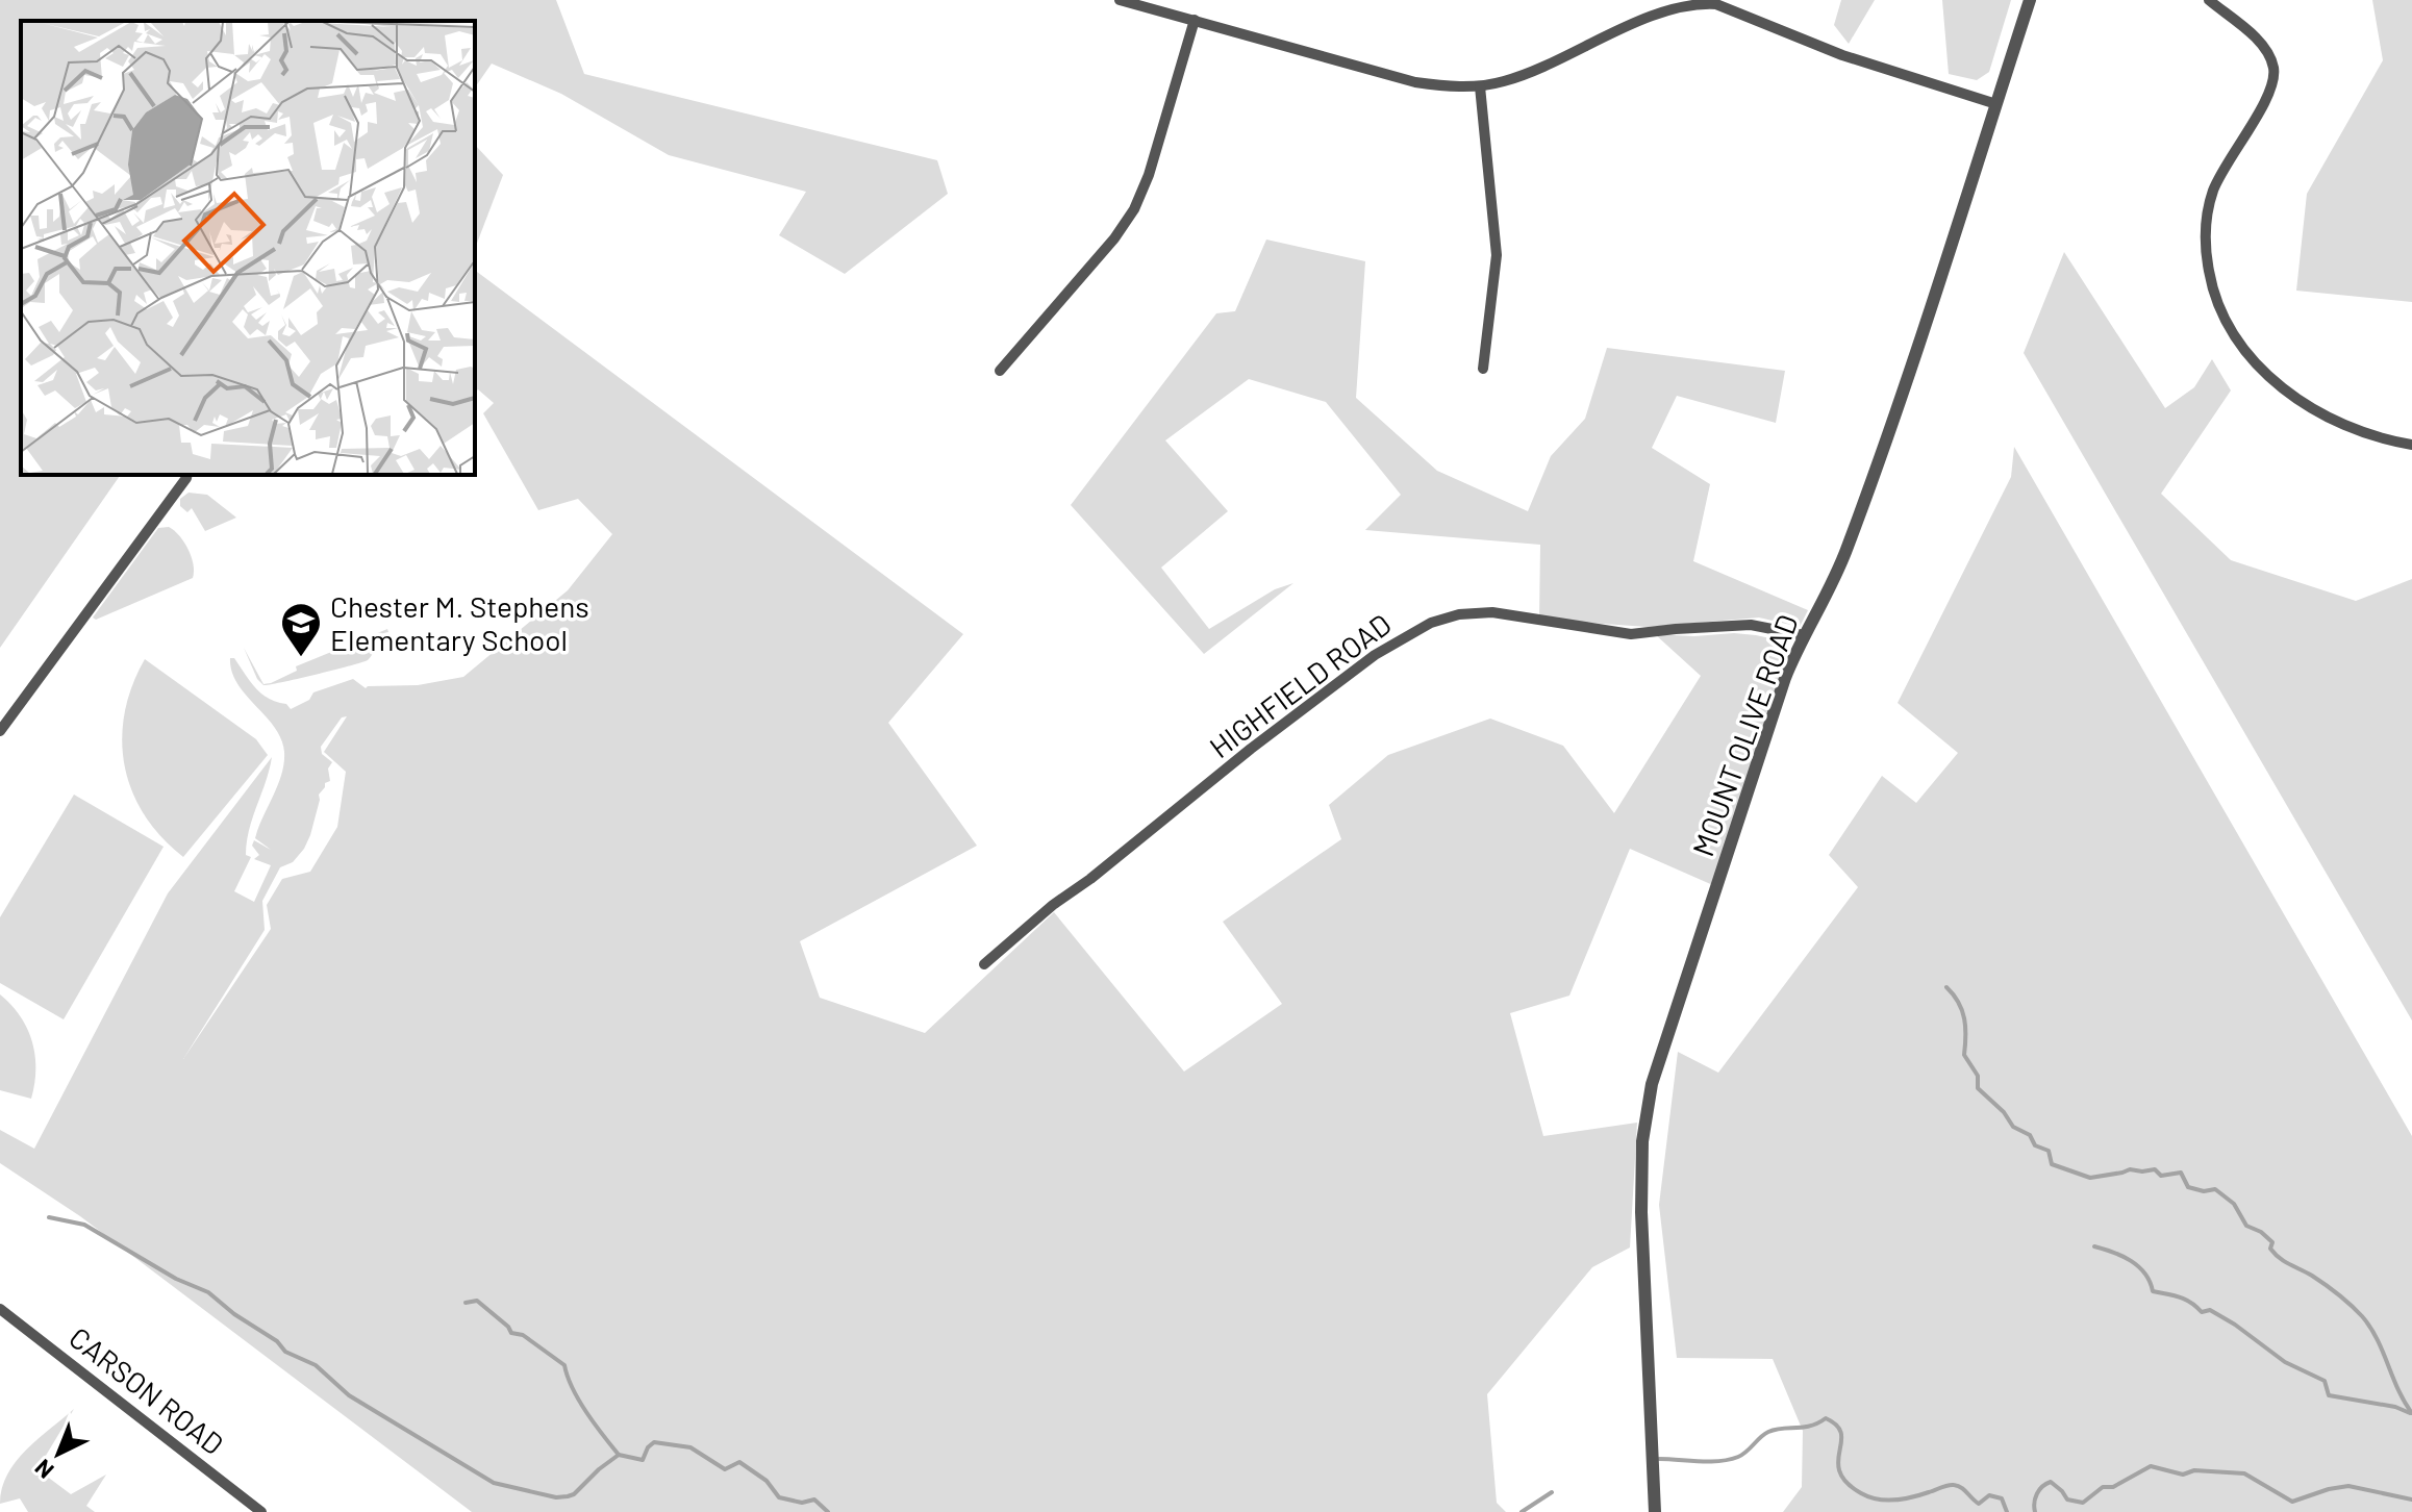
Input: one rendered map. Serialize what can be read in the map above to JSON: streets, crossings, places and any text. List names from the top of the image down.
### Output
{
  "streets": {
    "street": ["HIGHFIELD ROAD", "MOUNT OLIVE ROAD", "CARSON ROAD"]
  },
  "crossings": [
    ["HIGHFIELD ROAD", "MOUNT OLIVE ROAD"]
  ],
  "places": {
    "school or university": ["Chester M. Stephens Elementary School"]
  },
  "north": "bottom left"
}
